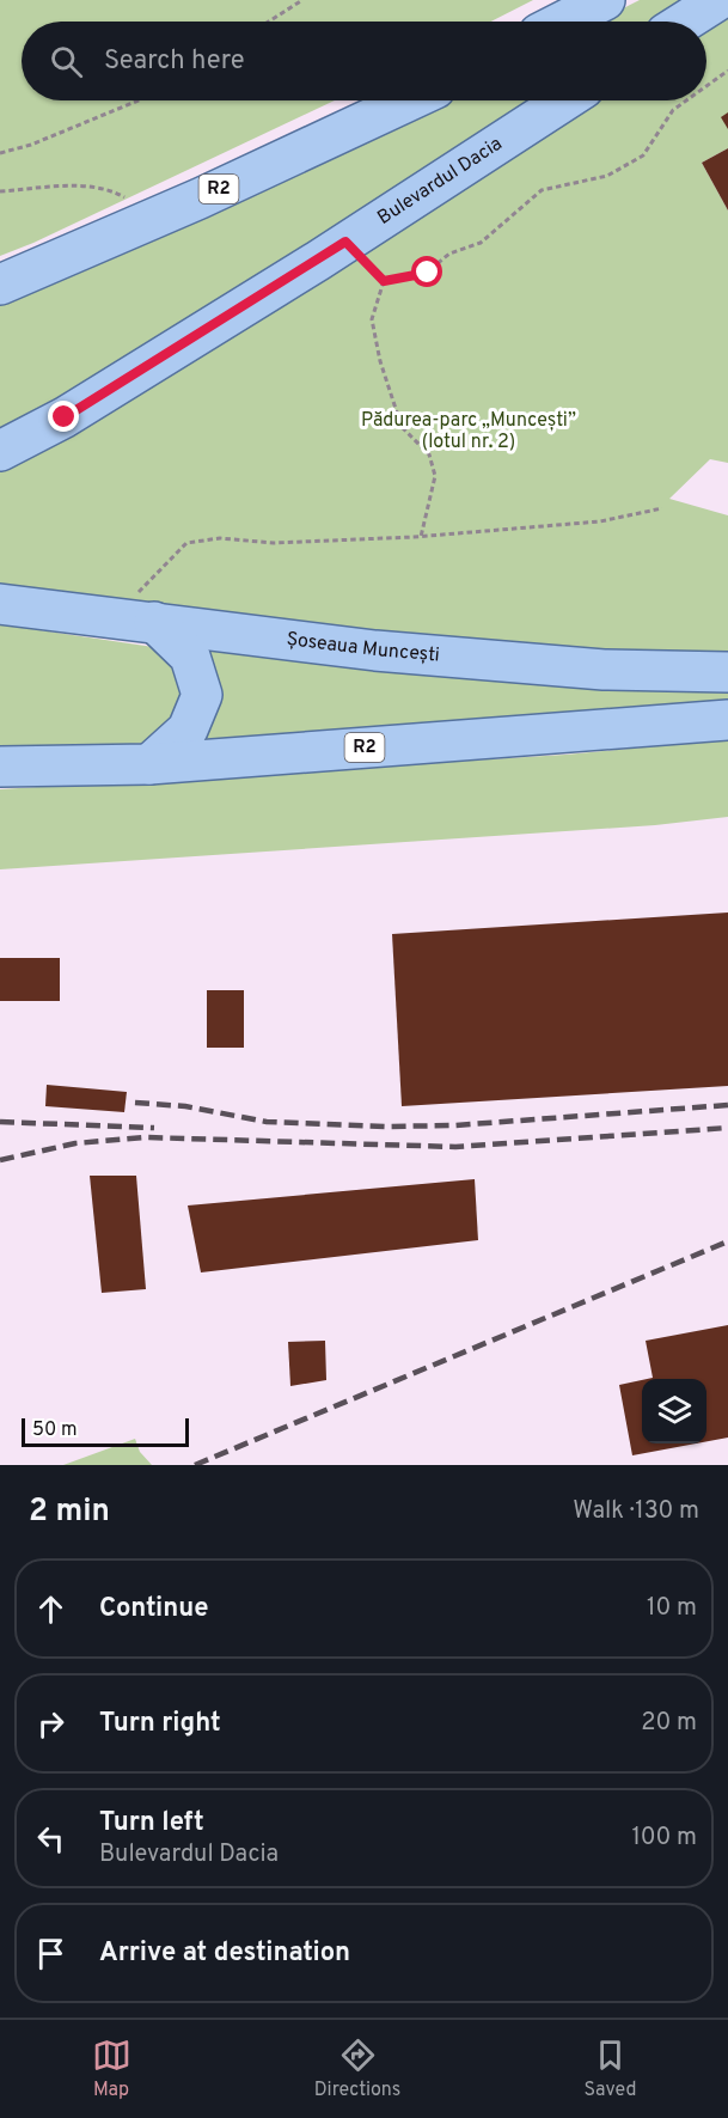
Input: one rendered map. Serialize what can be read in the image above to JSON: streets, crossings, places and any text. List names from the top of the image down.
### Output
{
  "streets": {
    "main road": ["Bulevardul Dacia", "R2", "Șoseaua Muncești"]
  },
  "parks": ["Pădurea-parc „Muncești” (lotul nr. 2)"],
  "scale_bar": "50 m",
  "page": {
    "search": "Search here",
    "scale": "50 m",
    "heading": ["2 min", "Walk · 130 m"],
    "list": [
      ["Continue", "10 m"],
      ["Turn right", "20 m"],
      ["Turn left", "Bulevardul Dacia", "100 m"],
      "Arrive at destination"
    ],
    "nav": ["Map", "Directions", "Saved"]
  }
}
